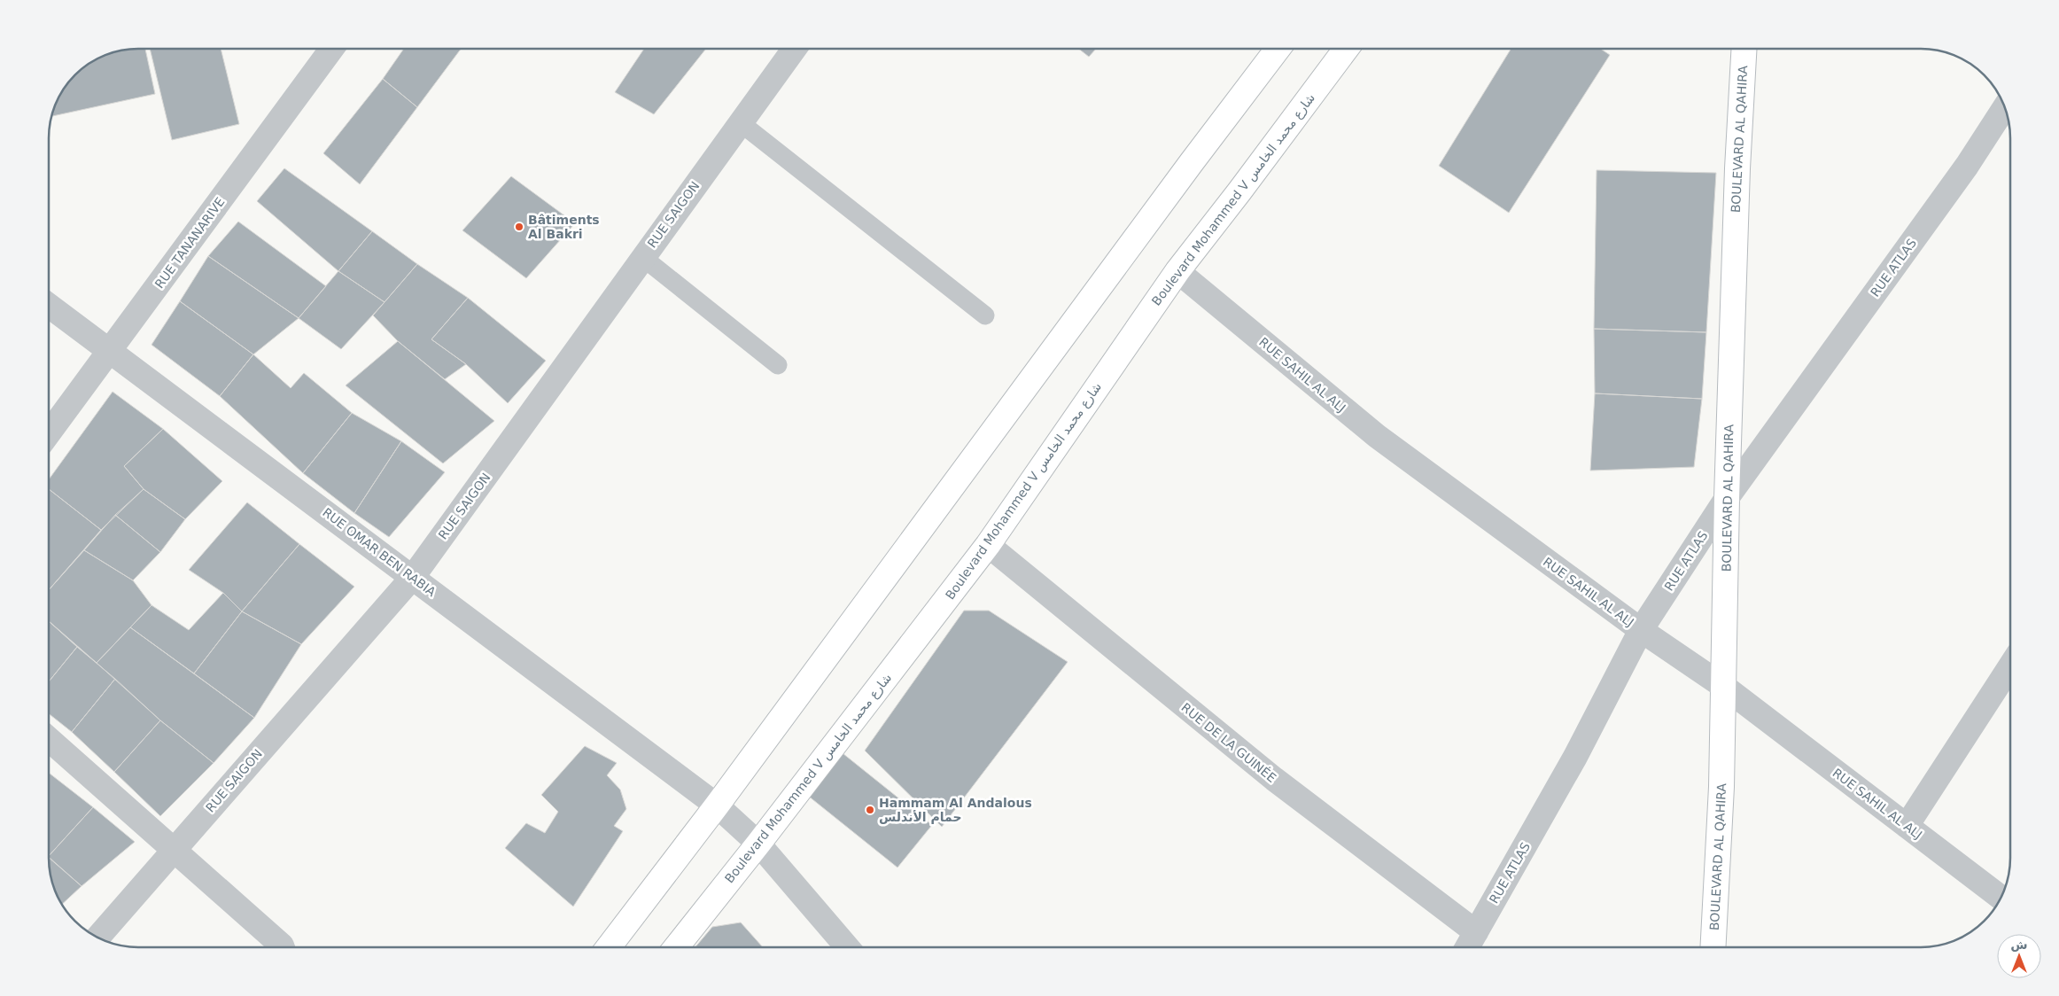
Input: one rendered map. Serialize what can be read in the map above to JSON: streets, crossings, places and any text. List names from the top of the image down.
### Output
{
  "streets": {
    "main road": ["BOULEVARD AL QAHIRA", "Boulevard Mohammed V شارع محمد الخامس"],
    "street": [
      "RUE SAIGON",
      "RUE TANANARIVE",
      "RUE ATLAS",
      "RUE SAHIL AL ALJ",
      "RUE OMAR BEN RABIA",
      "RUE DE LA GUINÉE"
    ]
  },
  "crossings": [
    ["BOULEVARD AL QAHIRA", "RUE ATLAS"],
    ["BOULEVARD AL QAHIRA", "RUE SAHIL AL ALJ"],
    ["Boulevard Mohammed V شارع محمد الخامس", "RUE SAHIL AL ALJ"],
    ["Boulevard Mohammed V شارع محمد الخامس", "RUE OMAR BEN RABIA"],
    ["Boulevard Mohammed V شارع محمد الخامس", "RUE DE LA GUINÉE"],
    ["RUE SAIGON", "RUE OMAR BEN RABIA"],
    ["RUE TANANARIVE", "RUE OMAR BEN RABIA"],
    ["RUE ATLAS", "RUE SAHIL AL ALJ"],
    ["RUE ATLAS", "RUE DE LA GUINÉE"]
  ],
  "places": ["Bâtiments Al Bakri", "Hammam Al Andalous حمام الأندلس"],
  "north": "top"
}
